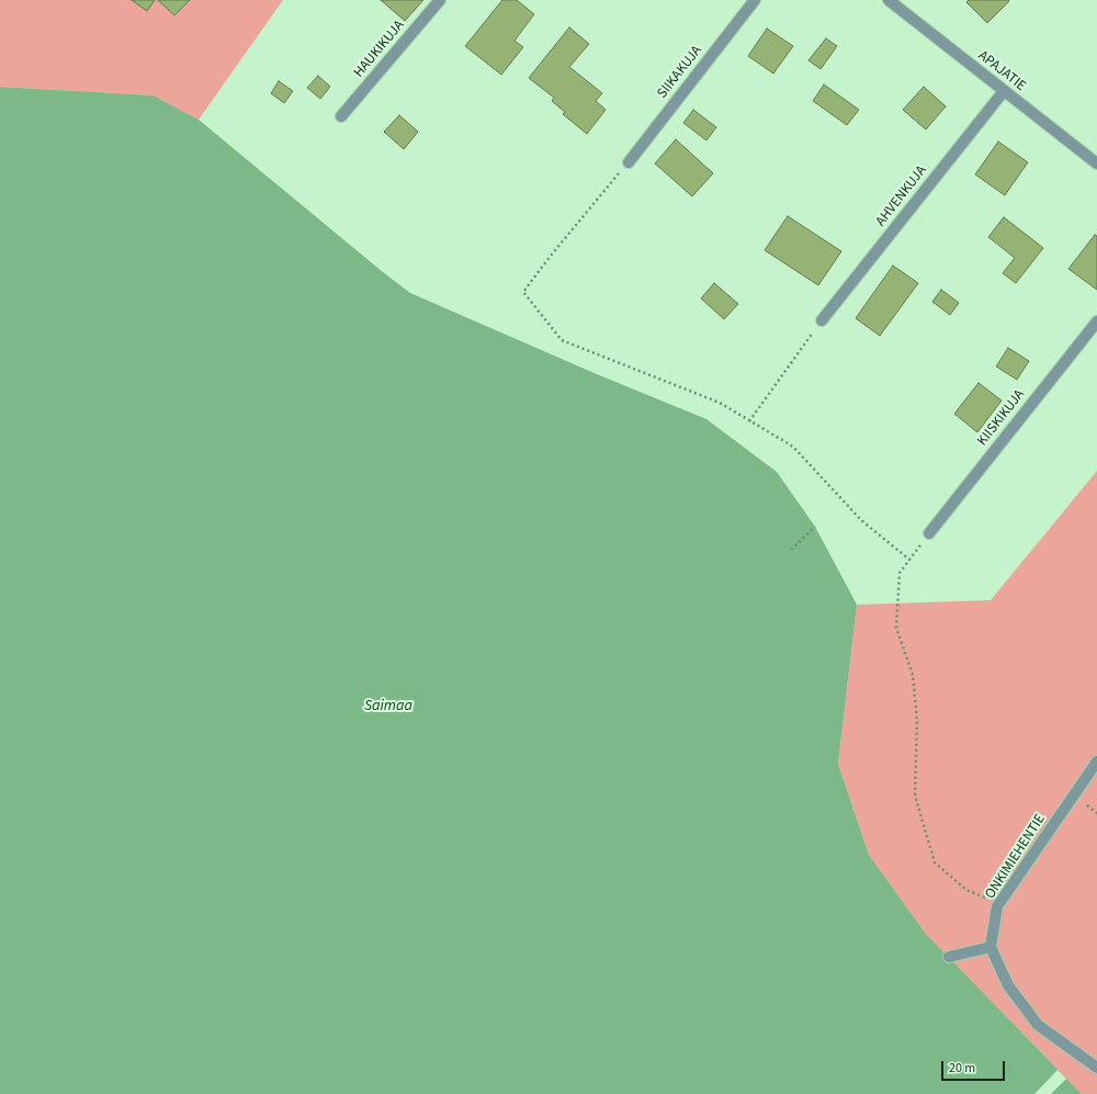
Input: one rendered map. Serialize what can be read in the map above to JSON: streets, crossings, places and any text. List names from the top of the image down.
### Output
{
  "streets": {
    "street": [
      "HAUKIKUJA",
      "APAJATIE",
      "SIIKAKUJA",
      "AHVENKUJA",
      "KIISKIKUJA",
      "ONKIMIEHENTIE"
    ]
  },
  "crossings": [
    ["APAJATIE", "AHVENKUJA"]
  ],
  "water": ["Saimaa"],
  "scale_bar": "20 m"
}
